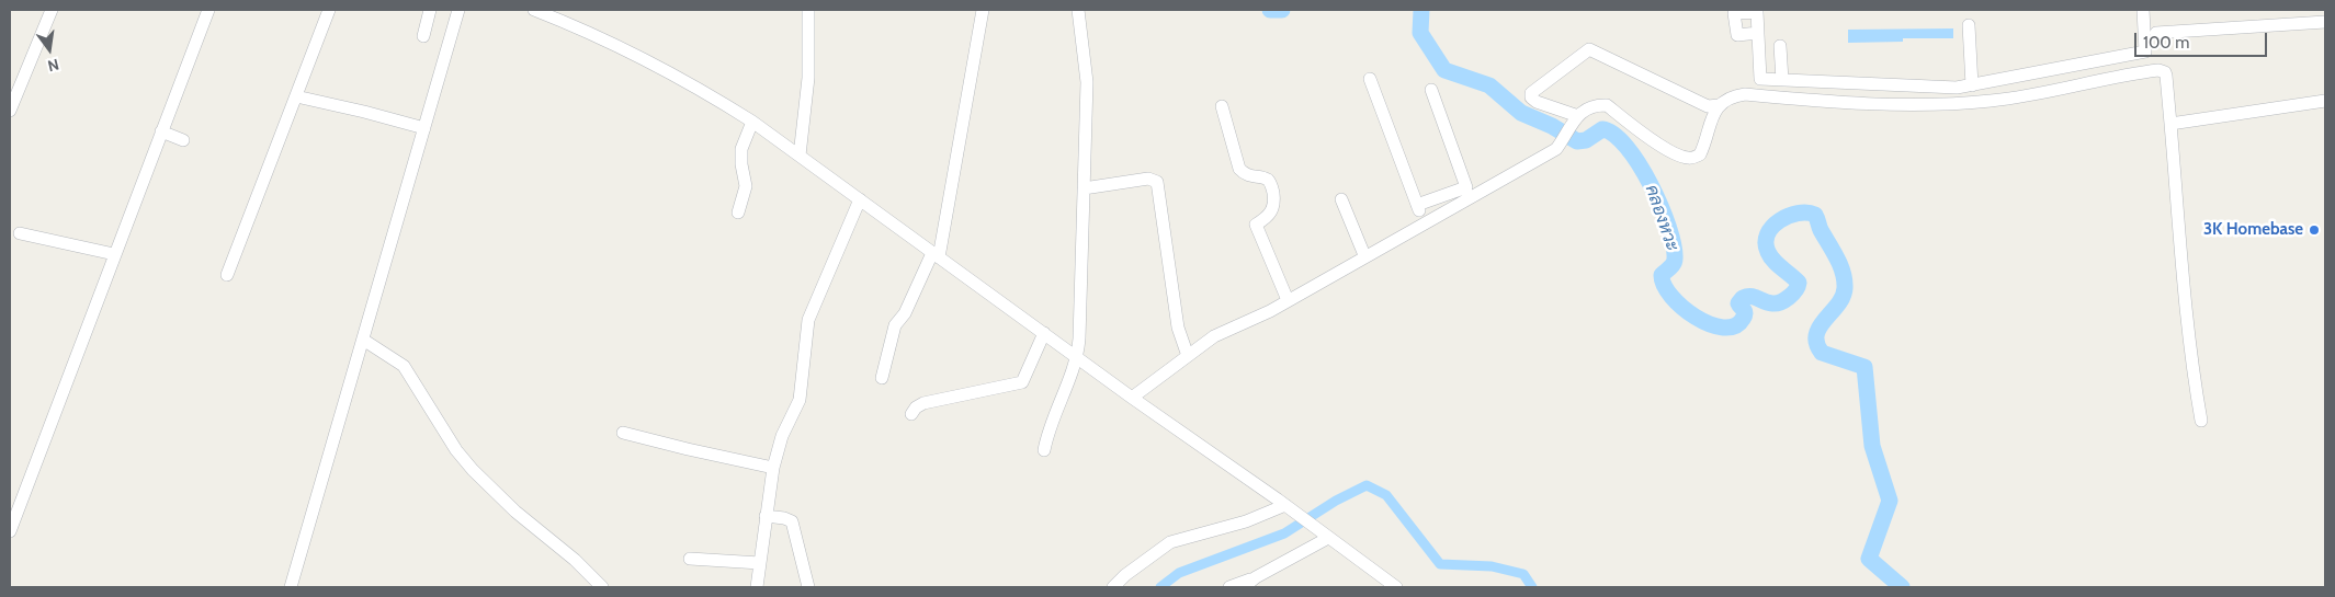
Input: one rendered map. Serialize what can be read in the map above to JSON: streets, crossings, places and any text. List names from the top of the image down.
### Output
{
  "water": ["คลองหวะ"],
  "places": ["3K Homebase"],
  "scale_bar": "100 m",
  "north": "bottom"
}
